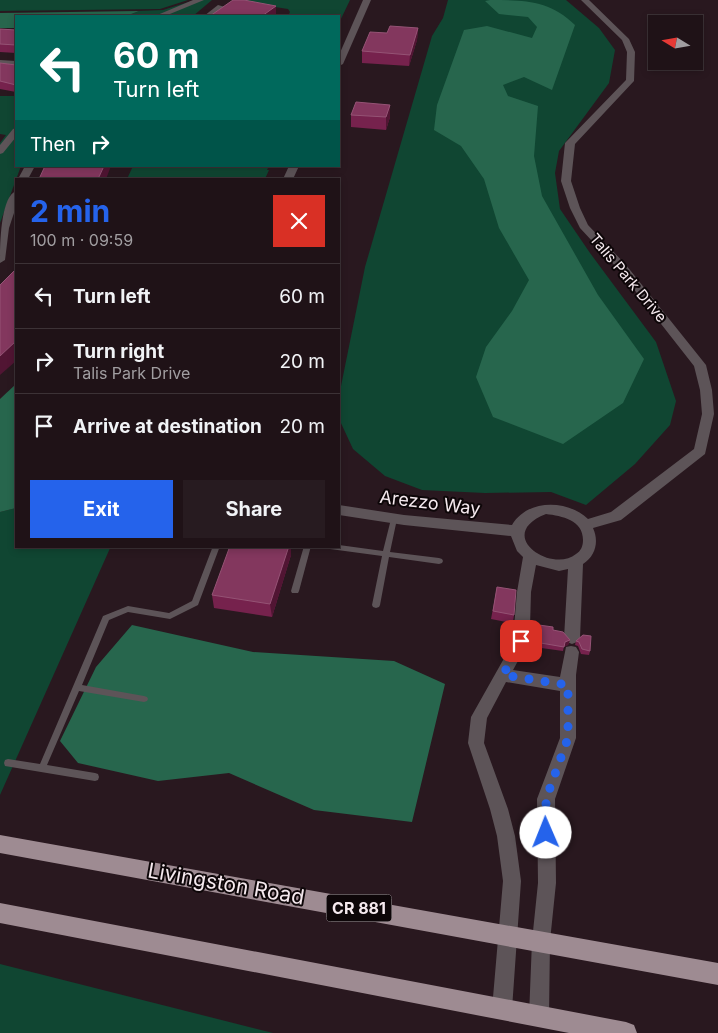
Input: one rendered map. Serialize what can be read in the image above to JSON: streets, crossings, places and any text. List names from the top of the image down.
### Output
{
  "streets": {
    "main road": ["Livingston Road", "CR 881"],
    "street": ["Talis Park Drive", "Arezzo Way"]
  },
  "crossings": [
    ["Talis Park Drive", "Arezzo Way"]
  ],
  "north": "left",
  "page": {
    "turn": ["60 m", "Turn left"],
    "then": "Then",
    "heading": ["2 min", "100 m · 09:59"],
    "list": [
      {
        "name": "Turn left",
        "value": "60 m"
      },
      {
        "name": "Turn right",
        "note": "Talis Park Drive",
        "value": "20 m"
      },
      {
        "name": "Arrive at destination",
        "value": "20 m"
      }
    ],
    "buttons": ["Exit", "Share"]
  }
}
